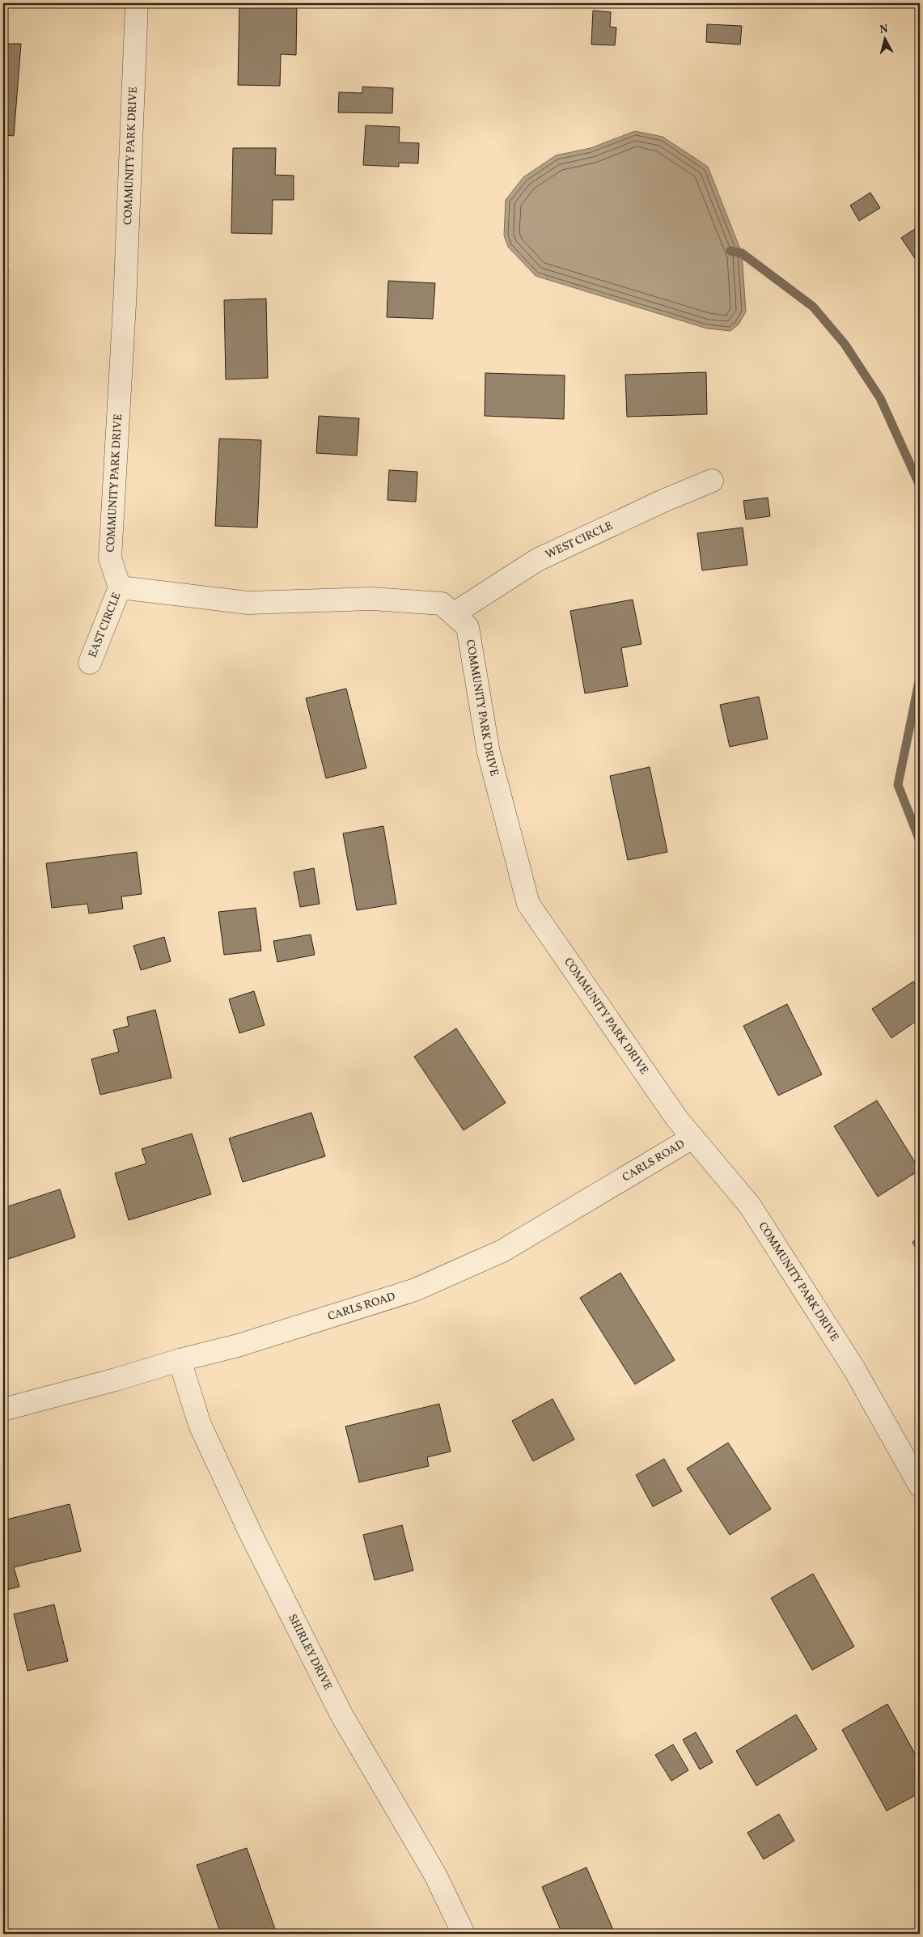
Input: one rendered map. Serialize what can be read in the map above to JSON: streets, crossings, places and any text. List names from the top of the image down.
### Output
{
  "streets": {
    "street": [
      "COMMUNITY PARK DRIVE",
      "WEST CIRCLE",
      "EAST CIRCLE",
      "CARLS ROAD",
      "SHIRLEY DRIVE"
    ]
  },
  "crossings": [
    ["COMMUNITY PARK DRIVE", "WEST CIRCLE"],
    ["COMMUNITY PARK DRIVE", "EAST CIRCLE"],
    ["COMMUNITY PARK DRIVE", "CARLS ROAD"],
    ["CARLS ROAD", "SHIRLEY DRIVE"]
  ],
  "north": "top"
}
